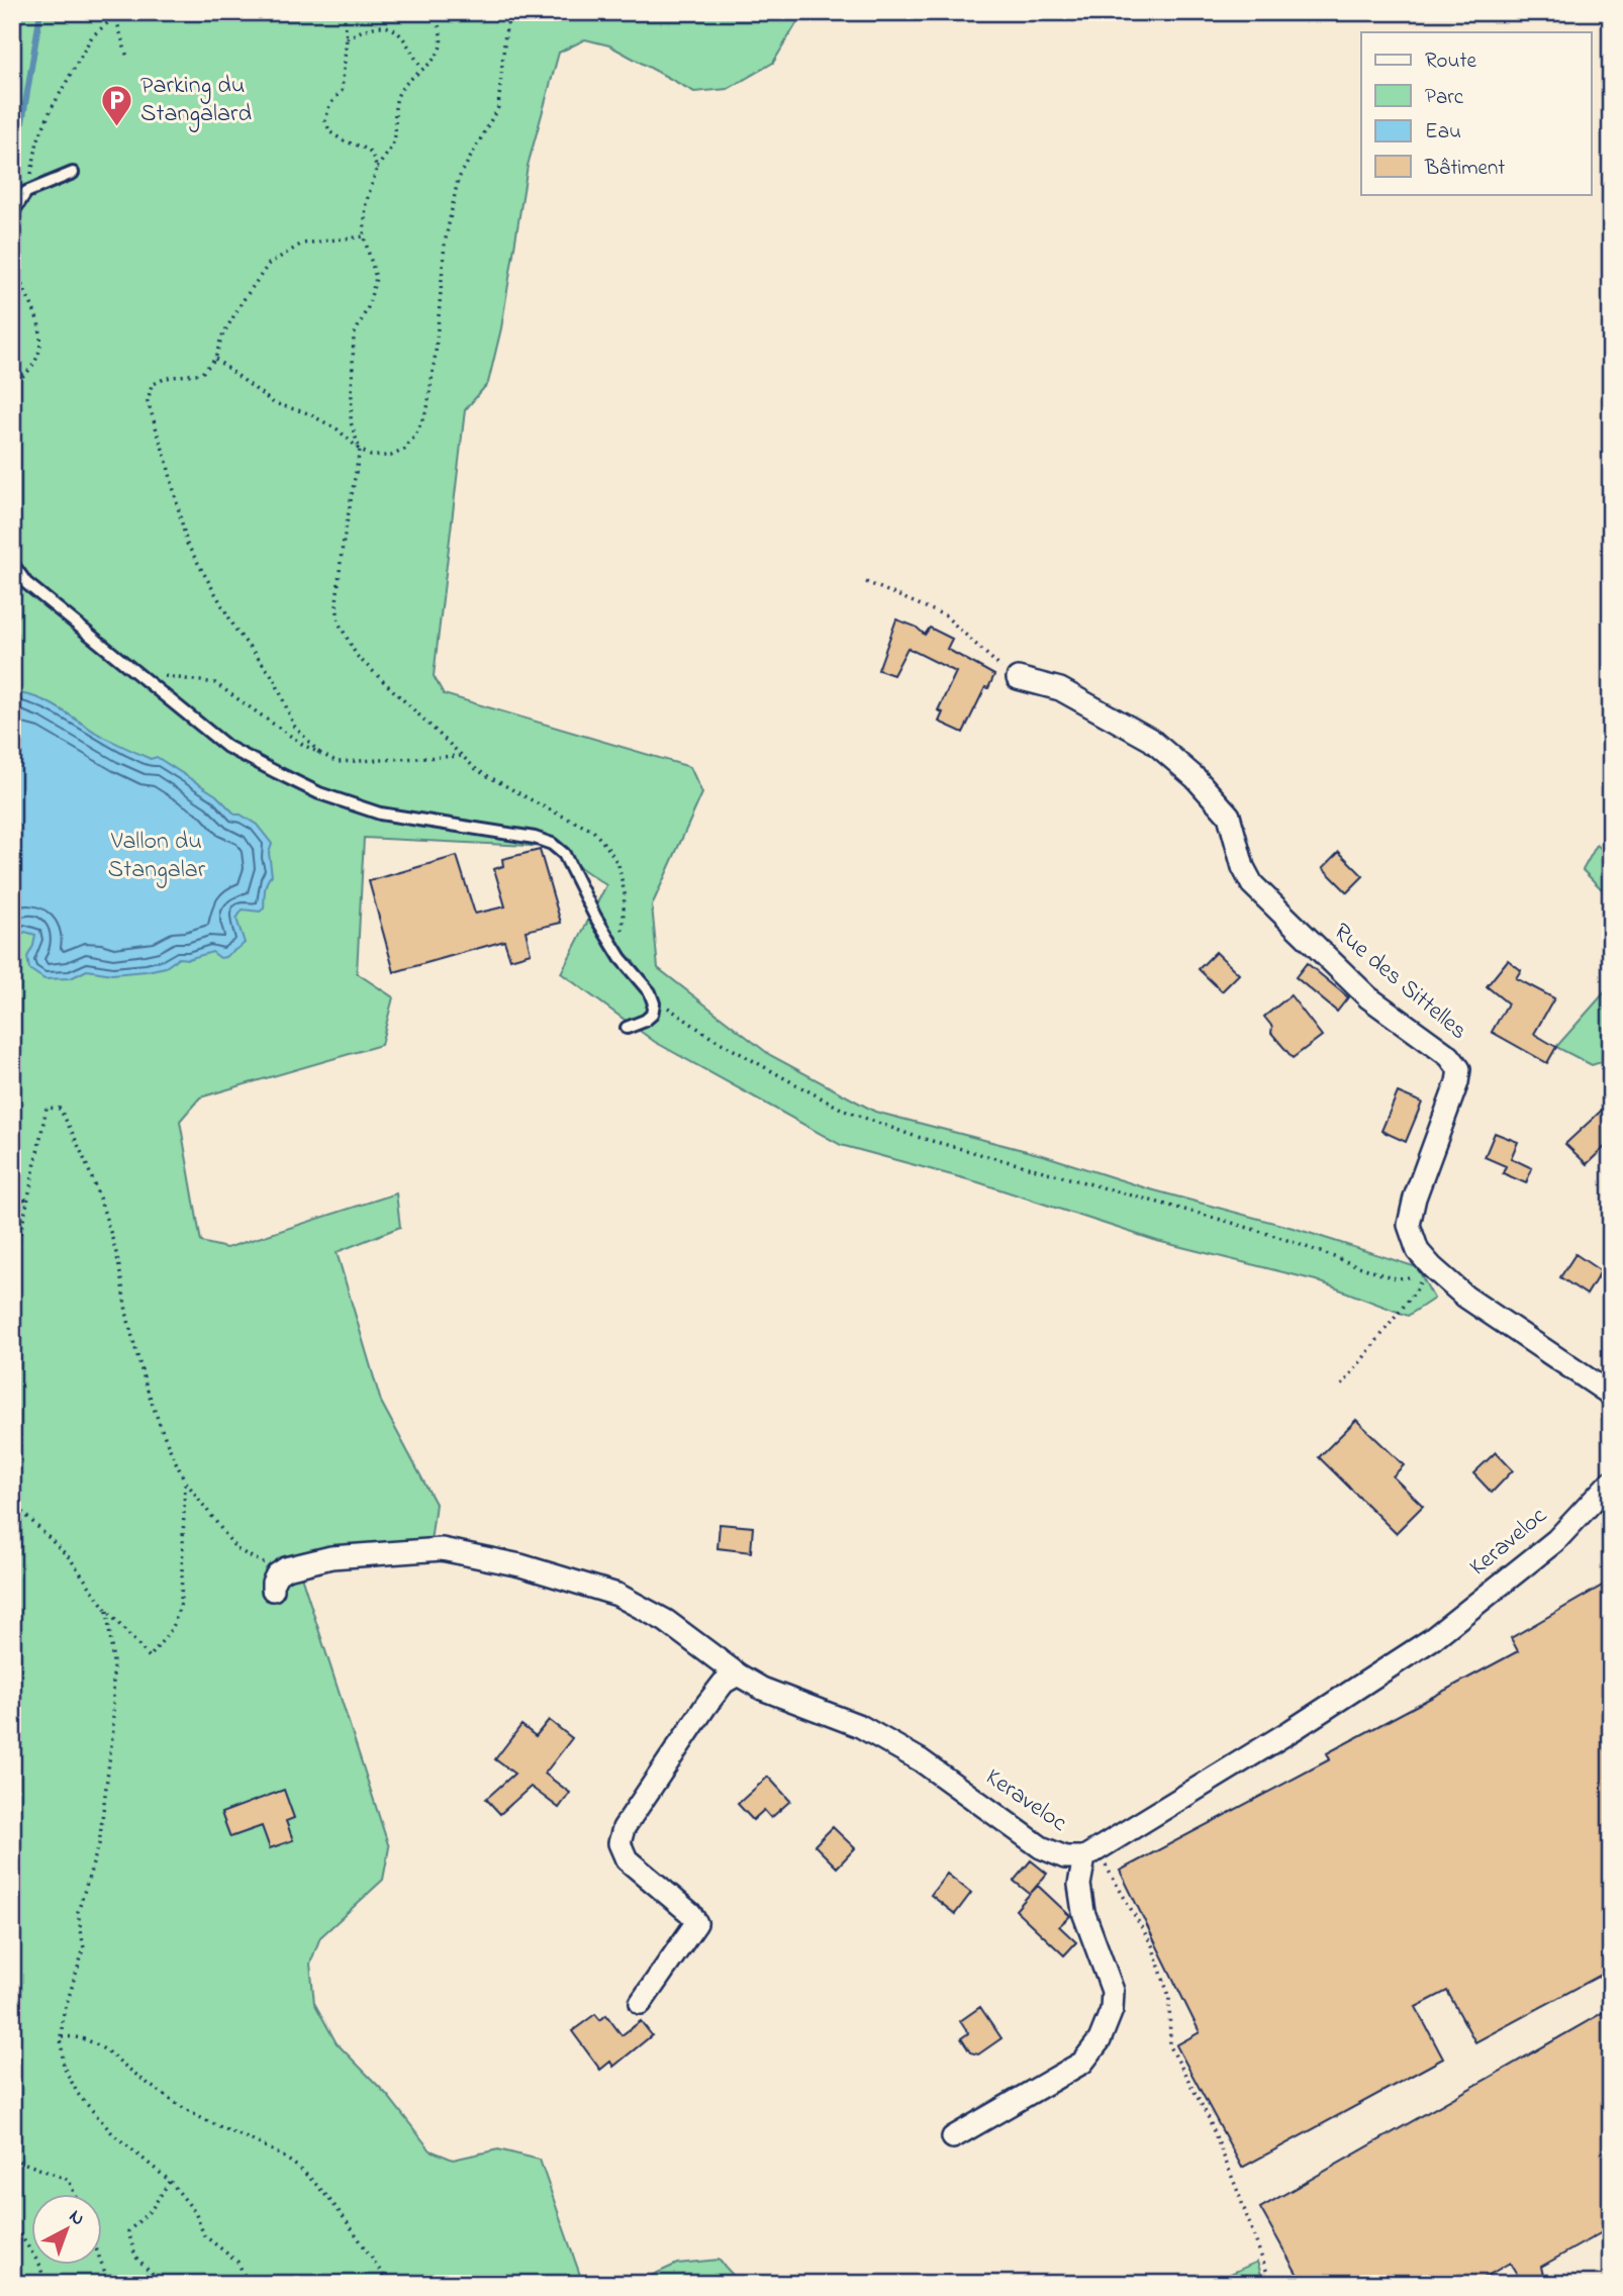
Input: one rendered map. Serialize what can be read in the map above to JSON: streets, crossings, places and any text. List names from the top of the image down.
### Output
{
  "streets": {
    "street": ["Rue des Sittelles", "Keraveloc"]
  },
  "parks": ["Vallon du Stangalar"],
  "places": {
    "parking": ["Parking du Stangalard"]
  },
  "legend": [
    "Route",
    "Parc",
    "Eau",
    "Bâtiment"
  ],
  "north": "top right"
}
